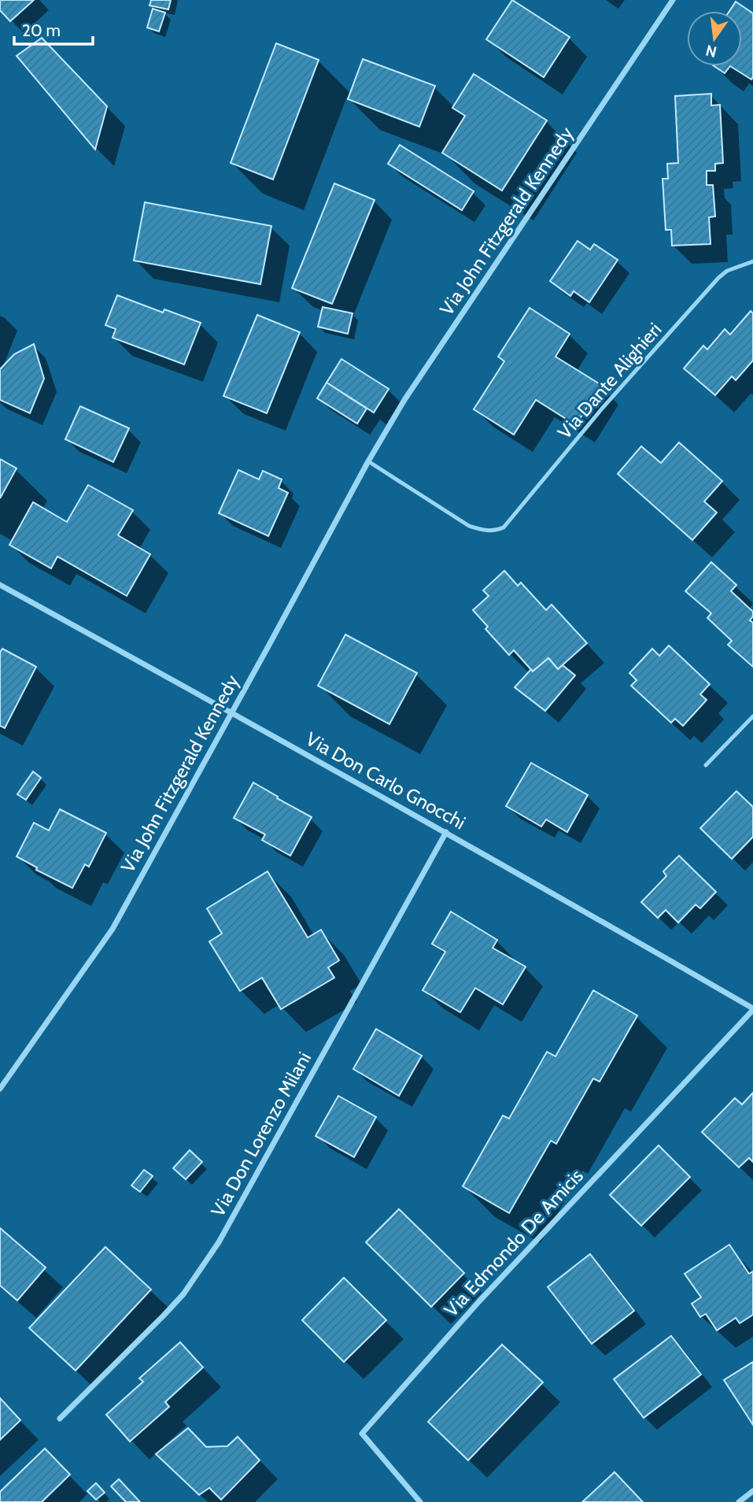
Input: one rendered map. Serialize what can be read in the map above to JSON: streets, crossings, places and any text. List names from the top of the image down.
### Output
{
  "streets": {
    "street": [
      "Via John Fitzgerald Kennedy",
      "Via Don Carlo Gnocchi",
      "Via Don Lorenzo Milani",
      "Via Edmondo De Amicis"
    ],
    "lane": ["Via Dante Alighieri"]
  },
  "crossings": [
    ["Via John Fitzgerald Kennedy", "Via Dante Alighieri"],
    ["Via John Fitzgerald Kennedy", "Via Don Carlo Gnocchi"],
    ["Via Don Carlo Gnocchi", "Via Don Lorenzo Milani"],
    ["Via Don Carlo Gnocchi", "Via Edmondo De Amicis"]
  ],
  "scale_bar": "20 m",
  "north": "bottom"
}
